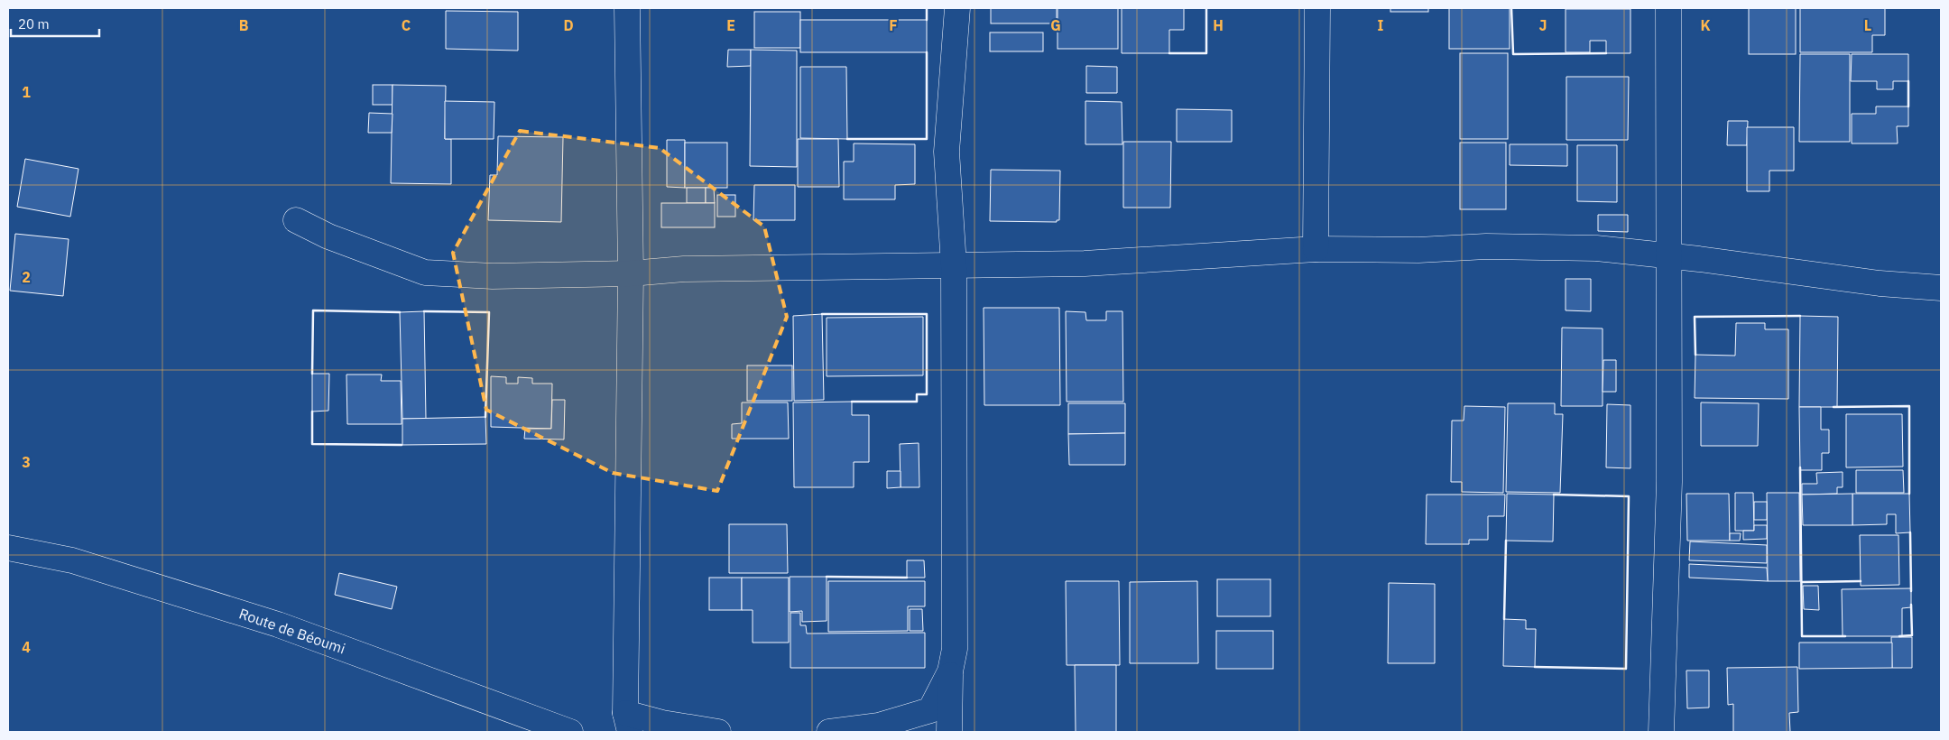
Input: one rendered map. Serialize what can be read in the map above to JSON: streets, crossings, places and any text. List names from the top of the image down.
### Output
{
  "streets": {
    "street": ["Route de Béoumi"]
  },
  "scale_bar": "20 m",
  "grid": {
    "columns": [
      "B",
      "C",
      "D",
      "E",
      "F",
      "G",
      "H",
      "I",
      "J",
      "K",
      "L"
    ],
    "rows": [
      "1",
      "2",
      "3",
      "4"
    ]
  }
}
